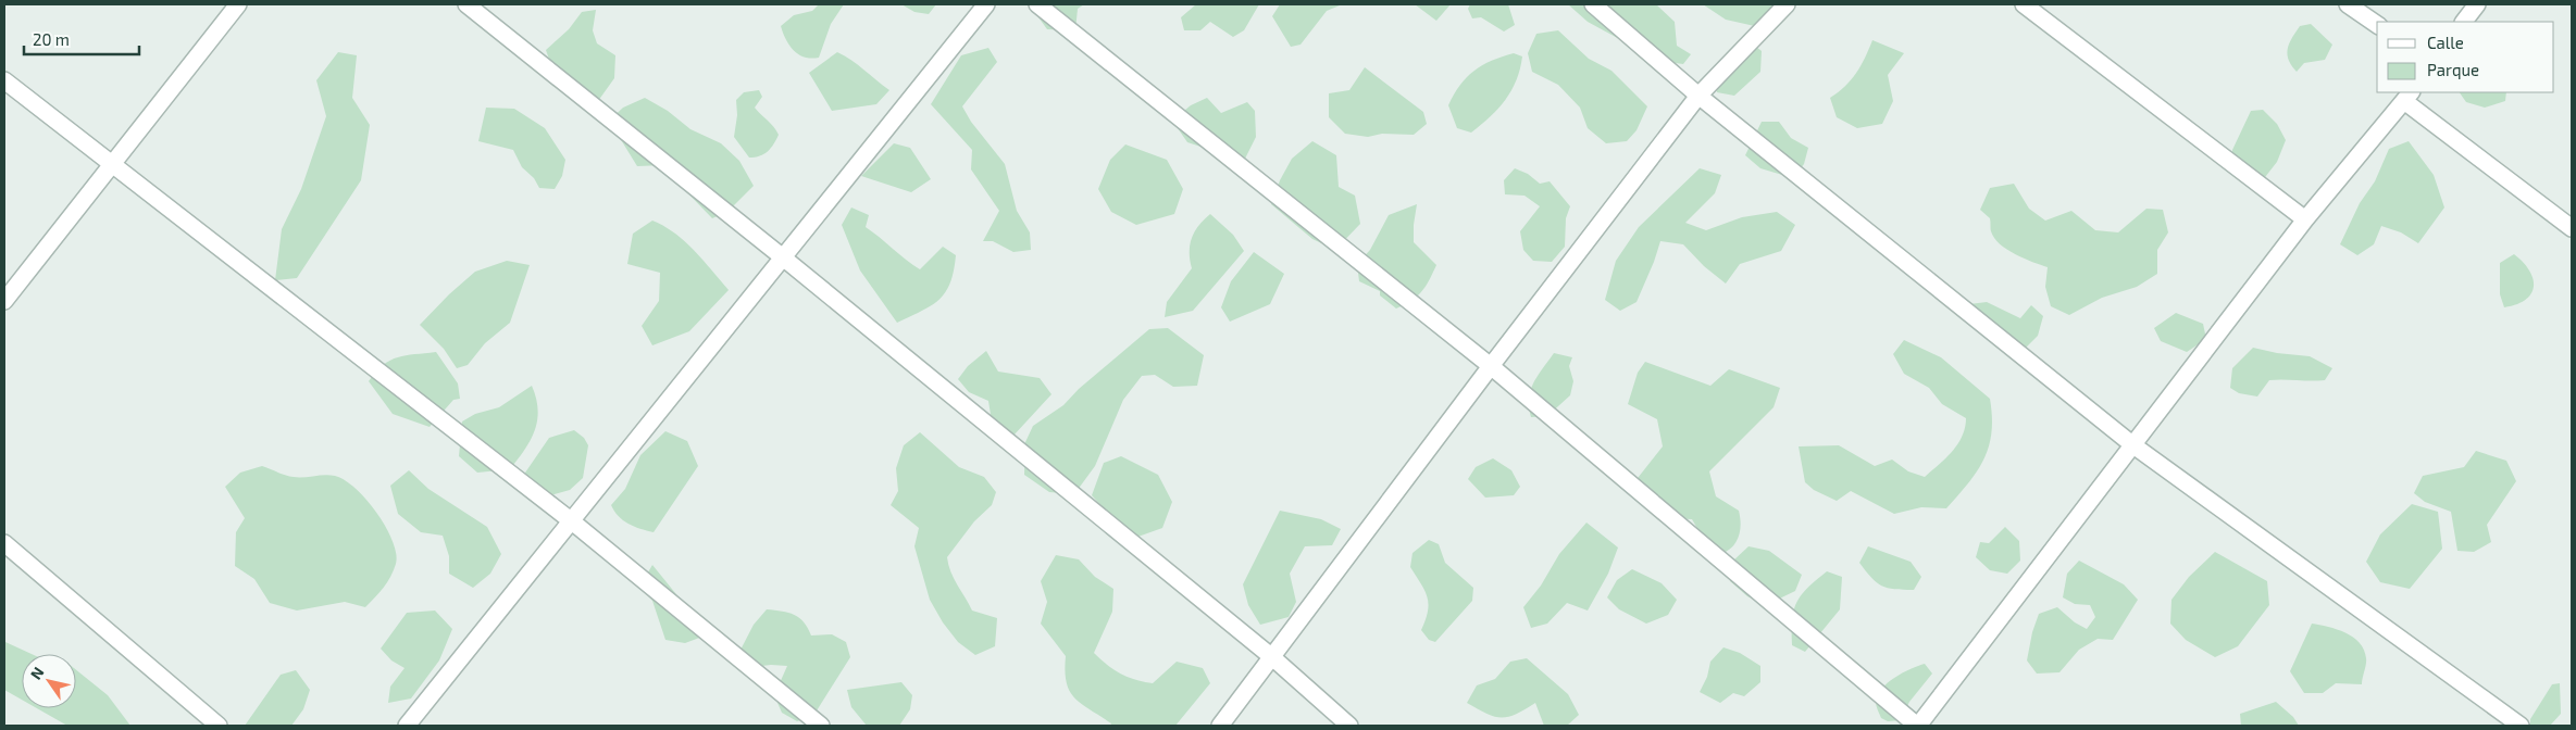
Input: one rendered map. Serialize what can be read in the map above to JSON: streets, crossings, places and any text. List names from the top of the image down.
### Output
{
  "legend": ["Calle", "Parque"],
  "scale_bar": "20 m",
  "north": "top left"
}
